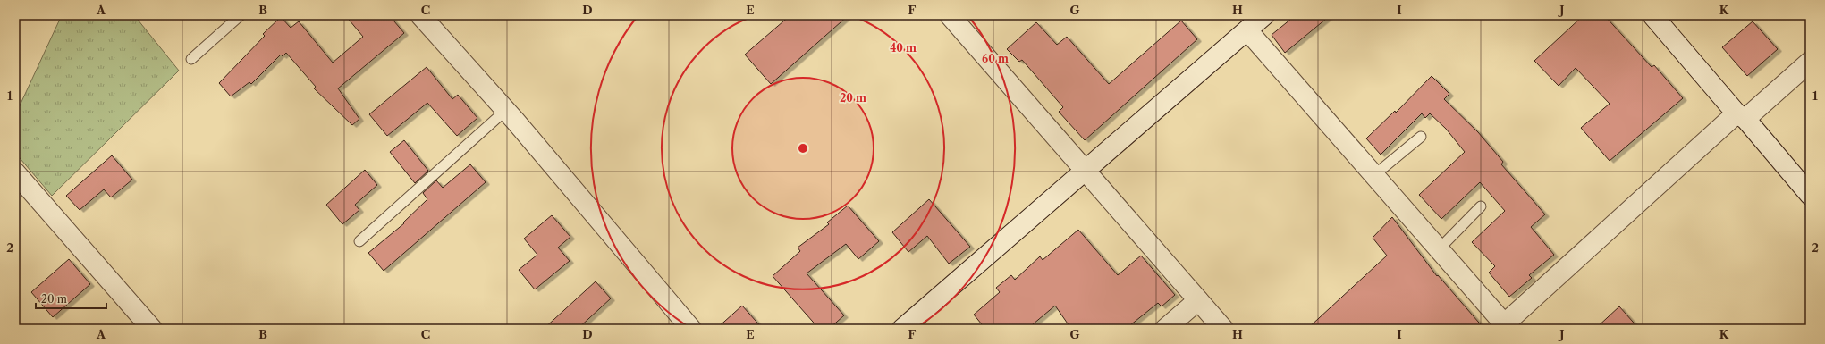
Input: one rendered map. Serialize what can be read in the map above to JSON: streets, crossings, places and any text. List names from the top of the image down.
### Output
{
  "scale_bar": "20 m",
  "grid": {
    "columns": [
      "A",
      "B",
      "C",
      "D",
      "E",
      "F",
      "G",
      "H",
      "I",
      "J",
      "K"
    ],
    "rows": ["1", "2"]
  },
  "rings": ["40 m", "60 m", "20 m"]
}
